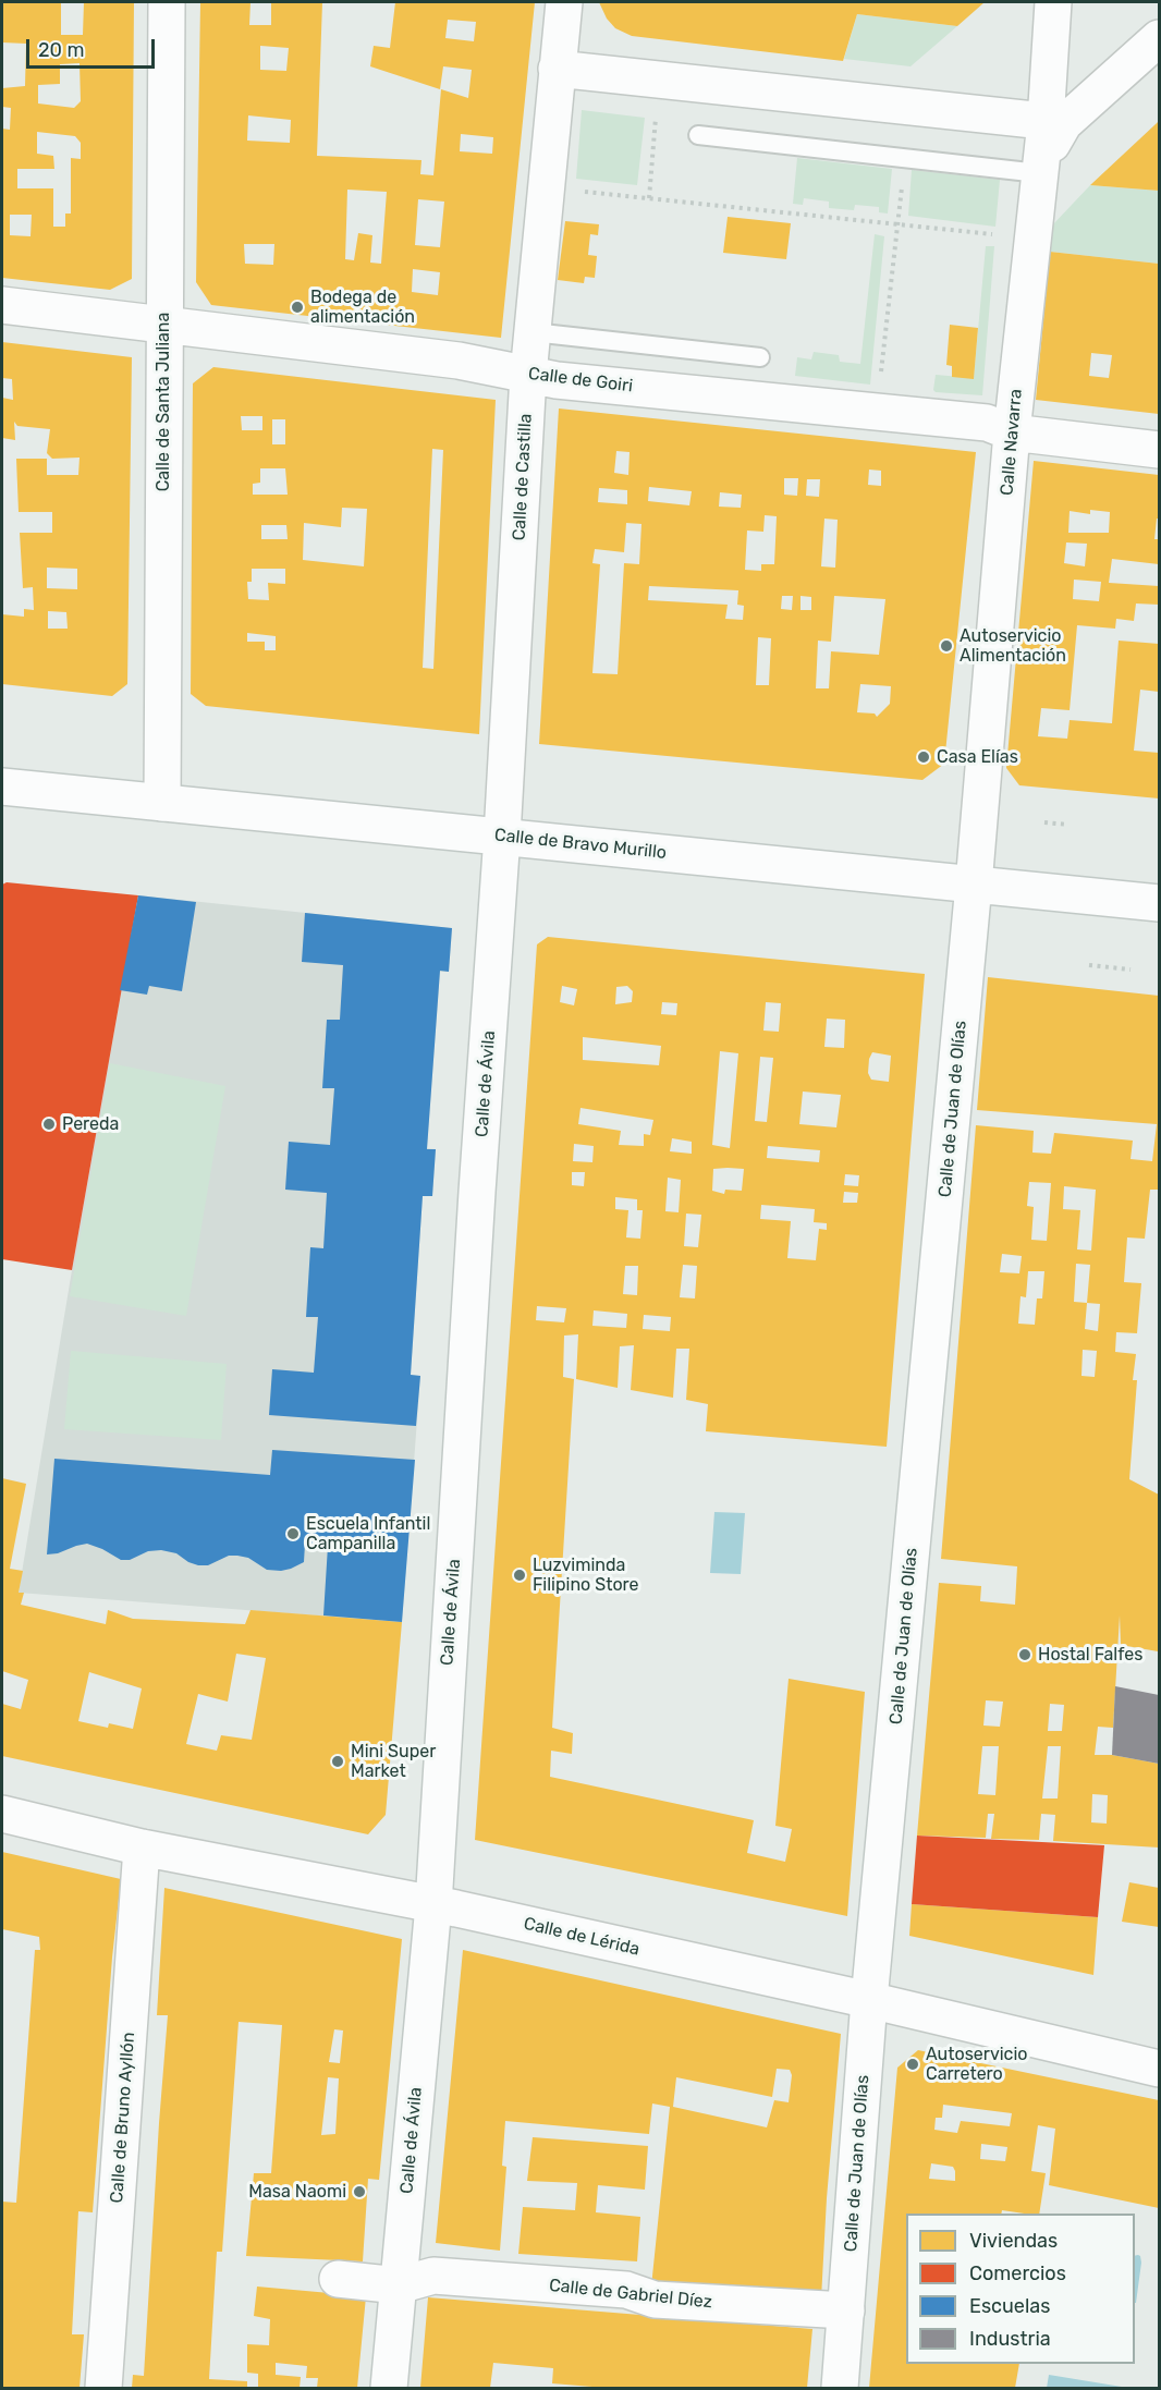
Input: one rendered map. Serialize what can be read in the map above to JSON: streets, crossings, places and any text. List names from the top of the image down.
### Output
{
  "streets": {
    "street": [
      "Calle de Goiri",
      "Calle de Santa Juliana",
      "Calle Navarra",
      "Calle de Castilla",
      "Calle de Bravo Murillo",
      "Calle de Ávila",
      "Calle de Juan de Olías",
      "Calle de Lérida",
      "Calle de Bruno Ayllón",
      "Calle de Gabriel Díez"
    ]
  },
  "crossings": [
    ["Calle de Goiri", "Calle de Santa Juliana"],
    ["Calle de Goiri", "Calle Navarra"],
    ["Calle de Goiri", "Calle de Castilla"],
    ["Calle de Santa Juliana", "Calle de Bravo Murillo"],
    ["Calle Navarra", "Calle de Bravo Murillo"],
    ["Calle Navarra", "Calle de Juan de Olías"],
    ["Calle de Castilla", "Calle de Bravo Murillo"],
    ["Calle de Castilla", "Calle de Ávila"],
    ["Calle de Bravo Murillo", "Calle de Ávila"],
    ["Calle de Bravo Murillo", "Calle de Juan de Olías"],
    ["Calle de Ávila", "Calle de Lérida"],
    ["Calle de Ávila", "Calle de Gabriel Díez"],
    ["Calle de Juan de Olías", "Calle de Lérida"],
    ["Calle de Juan de Olías", "Calle de Gabriel Díez"],
    ["Calle de Lérida", "Calle de Bruno Ayllón"]
  ],
  "places": [
    "Bodega de alimentación",
    "Autoservicio Alimentación",
    "Casa Elías",
    "Pereda",
    "Escuela Infantil Campanilla",
    "Luzviminda Filipino Store",
    "Hostal Falfes",
    "Mini Super Market",
    "Autoservicio Carretero",
    "Masa Naomi"
  ],
  "legend": [
    "Viviendas",
    "Comercios",
    "Escuelas",
    "Industria"
  ],
  "scale_bar": "20 m"
}
